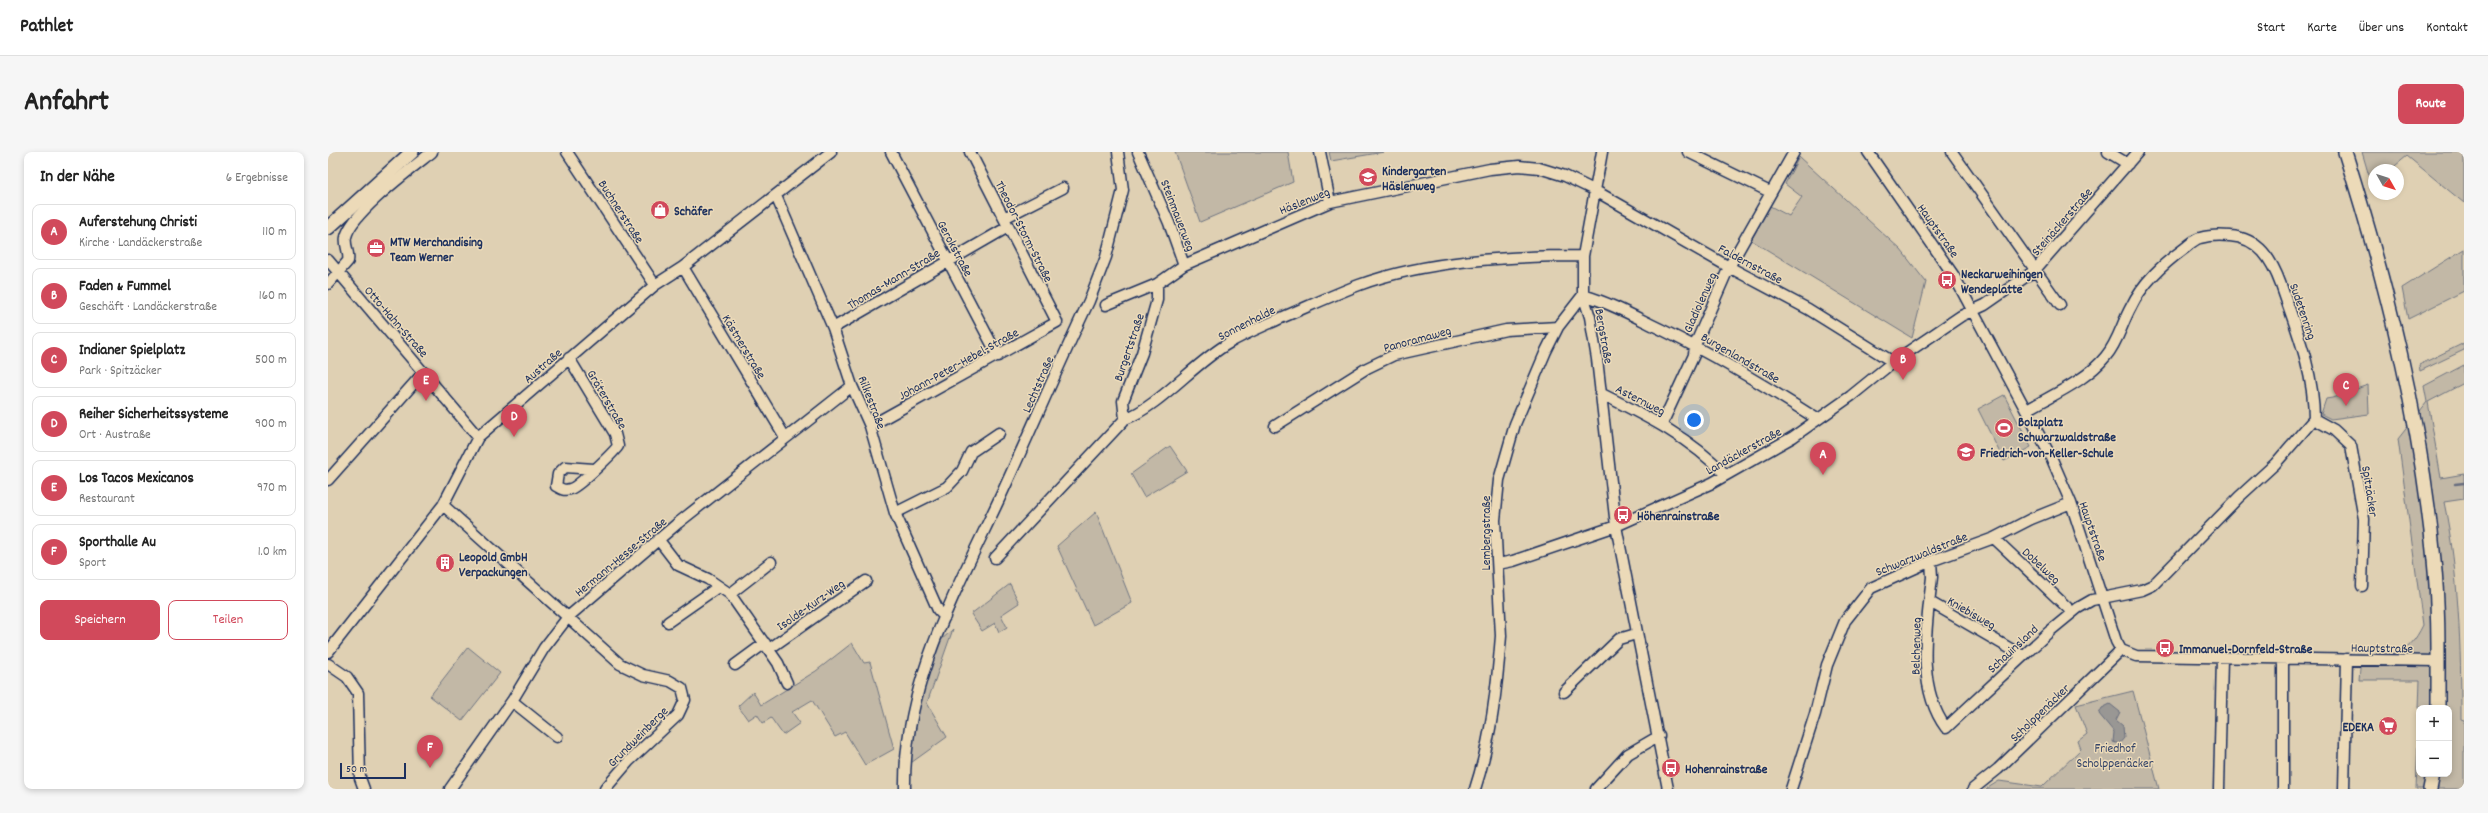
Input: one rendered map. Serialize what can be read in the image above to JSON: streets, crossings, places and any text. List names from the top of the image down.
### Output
{
  "streets": {
    "street": [
      "Häslenweg",
      "Buchnerstraße",
      "Steinmauerweg",
      "Steinäckerstraße",
      "Hauptstraße",
      "Theodor-Storm-Straße",
      "Gerokstraße",
      "Faldernstraße",
      "Thomas-Mann-Straße",
      "Gladiolenweg",
      "Sudetenring",
      "Otto-Hahn-Straße",
      "Sonnenhalde",
      "Bergstraße",
      "Panoramaweg",
      "Kästnerstraße",
      "Burgertstraße",
      "Burgenlandstraße",
      "Johann-Peter-Hebel-Straße",
      "Austraße",
      "Lechtstraße",
      "Gräterstraße",
      "Asternweg",
      "Rilkestraße",
      "Landäckerstraße",
      "Spitzäcker",
      "Lembergstraße",
      "Schwarzwaldstraße",
      "Hermann-Hesse-Straße",
      "Dobelweg",
      "Isolde-Kurz-Weg",
      "Kniebisweg",
      "Belchenweg",
      "Schauinsland",
      "Scholppenäcker",
      "Grundweinberge"
    ]
  },
  "crossings": [
    ["Häslenweg", "Steinmauerweg"],
    ["Häslenweg", "Faldernstraße"],
    ["Häslenweg", "Bergstraße"],
    ["Häslenweg", "Burgertstraße"],
    ["Buchnerstraße", "Austraße"],
    ["Steinäckerstraße", "Hauptstraße"],
    ["Steinäckerstraße", "Landäckerstraße"],
    ["Hauptstraße", "Sudetenring"],
    ["Hauptstraße", "Landäckerstraße"],
    ["Hauptstraße", "Schwarzwaldstraße"],
    ["Hauptstraße", "Schauinsland"],
    ["Hauptstraße", "Scholppenäcker"],
    ["Theodor-Storm-Straße", "Thomas-Mann-Straße"],
    ["Theodor-Storm-Straße", "Johann-Peter-Hebel-Straße"],
    ["Gerokstraße", "Thomas-Mann-Straße"],
    ["Gerokstraße", "Johann-Peter-Hebel-Straße"],
    ["Faldernstraße", "Gladiolenweg"],
    ["Faldernstraße", "Bergstraße"],
    ["Faldernstraße", "Landäckerstraße"],
    ["Thomas-Mann-Straße", "Rilkestraße"],
    ["Gladiolenweg", "Burgenlandstraße"],
    ["Gladiolenweg", "Asternweg"],
    ["Sudetenring", "Spitzäcker"],
    ["Otto-Hahn-Straße", "Austraße"],
    ["Sonnenhalde", "Bergstraße"],
    ["Sonnenhalde", "Burgertstraße"],
    ["Bergstraße", "Burgenlandstraße"],
    ["Bergstraße", "Asternweg"],
    ["Bergstraße", "Landäckerstraße"],
    ["Bergstraße", "Lembergstraße"],
    ["Panoramaweg", "Lembergstraße"],
    ["Kästnerstraße", "Austraße"],
    ["Kästnerstraße", "Hermann-Hesse-Straße"],
    ["Burgenlandstraße", "Landäckerstraße"],
    ["Burgenlandstraße", "Lembergstraße"],
    ["Johann-Peter-Hebel-Straße", "Rilkestraße"],
    ["Austraße", "Gräterstraße"],
    ["Austraße", "Rilkestraße"],
    ["Lechtstraße", "Rilkestraße"],
    ["Asternweg", "Landäckerstraße"],
    ["Rilkestraße", "Hermann-Hesse-Straße"],
    ["Landäckerstraße", "Lembergstraße"],
    ["Schwarzwaldstraße", "Dobelweg"],
    ["Schwarzwaldstraße", "Belchenweg"],
    ["Hermann-Hesse-Straße", "Grundweinberge"],
    ["Dobelweg", "Schauinsland"],
    ["Kniebisweg", "Belchenweg"],
    ["Kniebisweg", "Schauinsland"],
    ["Belchenweg", "Schauinsland"]
  ],
  "parks": ["Friedhof Scholppenäcker"],
  "places": {
    "school or university": ["Kindergarten Häslenweg", "Friedrich-von-Keller-Schule"],
    "shop": ["Schäfer"],
    "office": ["MTW Merchandising Team Werner"],
    "bus stop": [
      "Neckarweihingen Wendeplatte",
      "Höhenrainstraße",
      "Immanuel-Dornfeld-Straße",
      "Hohenrainstraße"
    ],
    "sports": ["Bolzplatz Schwarzwaldstraße"],
    "building": ["Leopold GmbH Verpackungen"],
    "supermarket": ["EDEKA"]
  },
  "scale_bar": "50 m",
  "north": "bottom right",
  "page": {
    "header": "Pathlet",
    "nav": [
      "Start",
      "Karte",
      "Über uns",
      "Kontakt"
    ],
    "title": "Anfahrt",
    "buttons": [
      "Route",
      ["Speichern", "Teilen"]
    ],
    "heading": ["In der Nähe", "6 Ergebnisse"],
    "list": [
      {
        "mark": "A",
        "name": "Auferstehung Christi",
        "note": "Kirche · Landäckerstraße",
        "value": "110 m"
      },
      {
        "mark": "B",
        "name": "Faden & Fummel",
        "note": "Geschäft · Landäckerstraße",
        "value": "160 m"
      },
      {
        "mark": "C",
        "name": "Indianer Spielplatz",
        "note": "Park · Spitzäcker",
        "value": "500 m"
      },
      {
        "mark": "D",
        "name": "Reiher Sicherheitssysteme",
        "note": "Ort · Austraße",
        "value": "900 m"
      },
      {
        "mark": "E",
        "name": "Los Tacos Mexicanos",
        "note": "Restaurant",
        "value": "970 m"
      },
      {
        "mark": "F",
        "name": "Sporthalle Au",
        "note": "Sport",
        "value": "1.0 km"
      }
    ],
    "pins": [
      "B",
      "E",
      "C",
      "D",
      "A",
      "F"
    ],
    "map_buttons": ["+", "−"],
    "scale": "50 m"
  }
}
